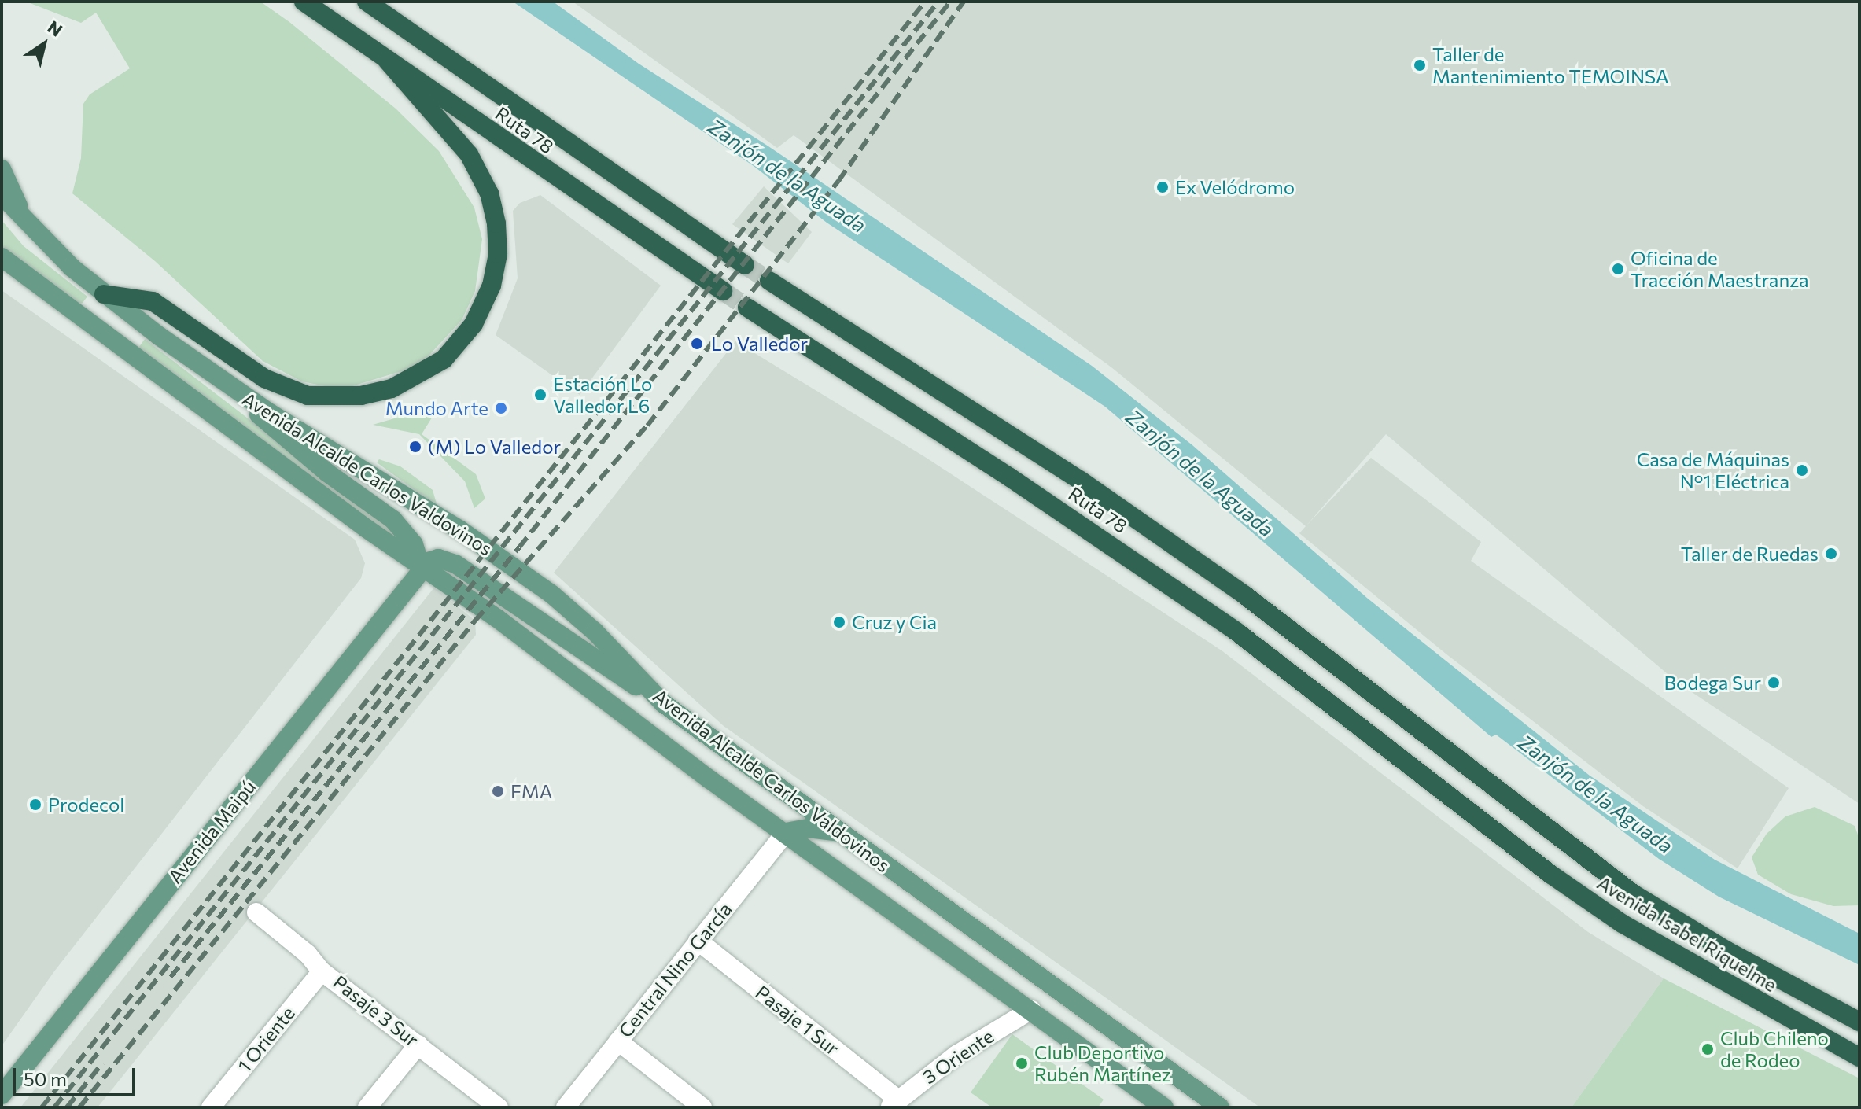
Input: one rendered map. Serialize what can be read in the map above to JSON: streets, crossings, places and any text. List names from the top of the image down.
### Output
{
  "streets": {
    "highway": ["Ruta 78", "Avenida Isabel Riquelme"],
    "main road": ["Avenida Alcalde Carlos Valdovinos", "Avenida Maipú"],
    "street": [
      "Central Nino García",
      "Pasaje 3 Sur",
      "Pasaje 1 Sur",
      "1 Oriente",
      "3 Oriente"
    ]
  },
  "crossings": [
    ["Ruta 78", "Avenida Isabel Riquelme"],
    ["Avenida Alcalde Carlos Valdovinos", "Avenida Maipú"],
    ["Avenida Alcalde Carlos Valdovinos", "Central Nino García"],
    ["Avenida Alcalde Carlos Valdovinos", "3 Oriente"],
    ["Central Nino García", "Pasaje 1 Sur"],
    ["Pasaje 3 Sur", "1 Oriente"],
    ["Pasaje 1 Sur", "3 Oriente"]
  ],
  "water": ["Zanjón de la Aguada"],
  "places": [
    "Taller de Mantenimiento TEMOINSA",
    "Ex Velódromo",
    "Oficina de Tracción Maestranza",
    "Lo Valledor",
    "Estación Lo Valledor L6",
    "Mundo Arte",
    "(M) Lo Valledor",
    "Casa de Máquinas N°1 Eléctrica",
    "Taller de Ruedas",
    "Cruz y Cia",
    "Bodega Sur",
    "FMA",
    "Prodecol",
    "Club Chileno de Rodeo",
    "Club Deportivo Rubén Martínez"
  ],
  "scale_bar": "50 m",
  "north": "top right"
}
